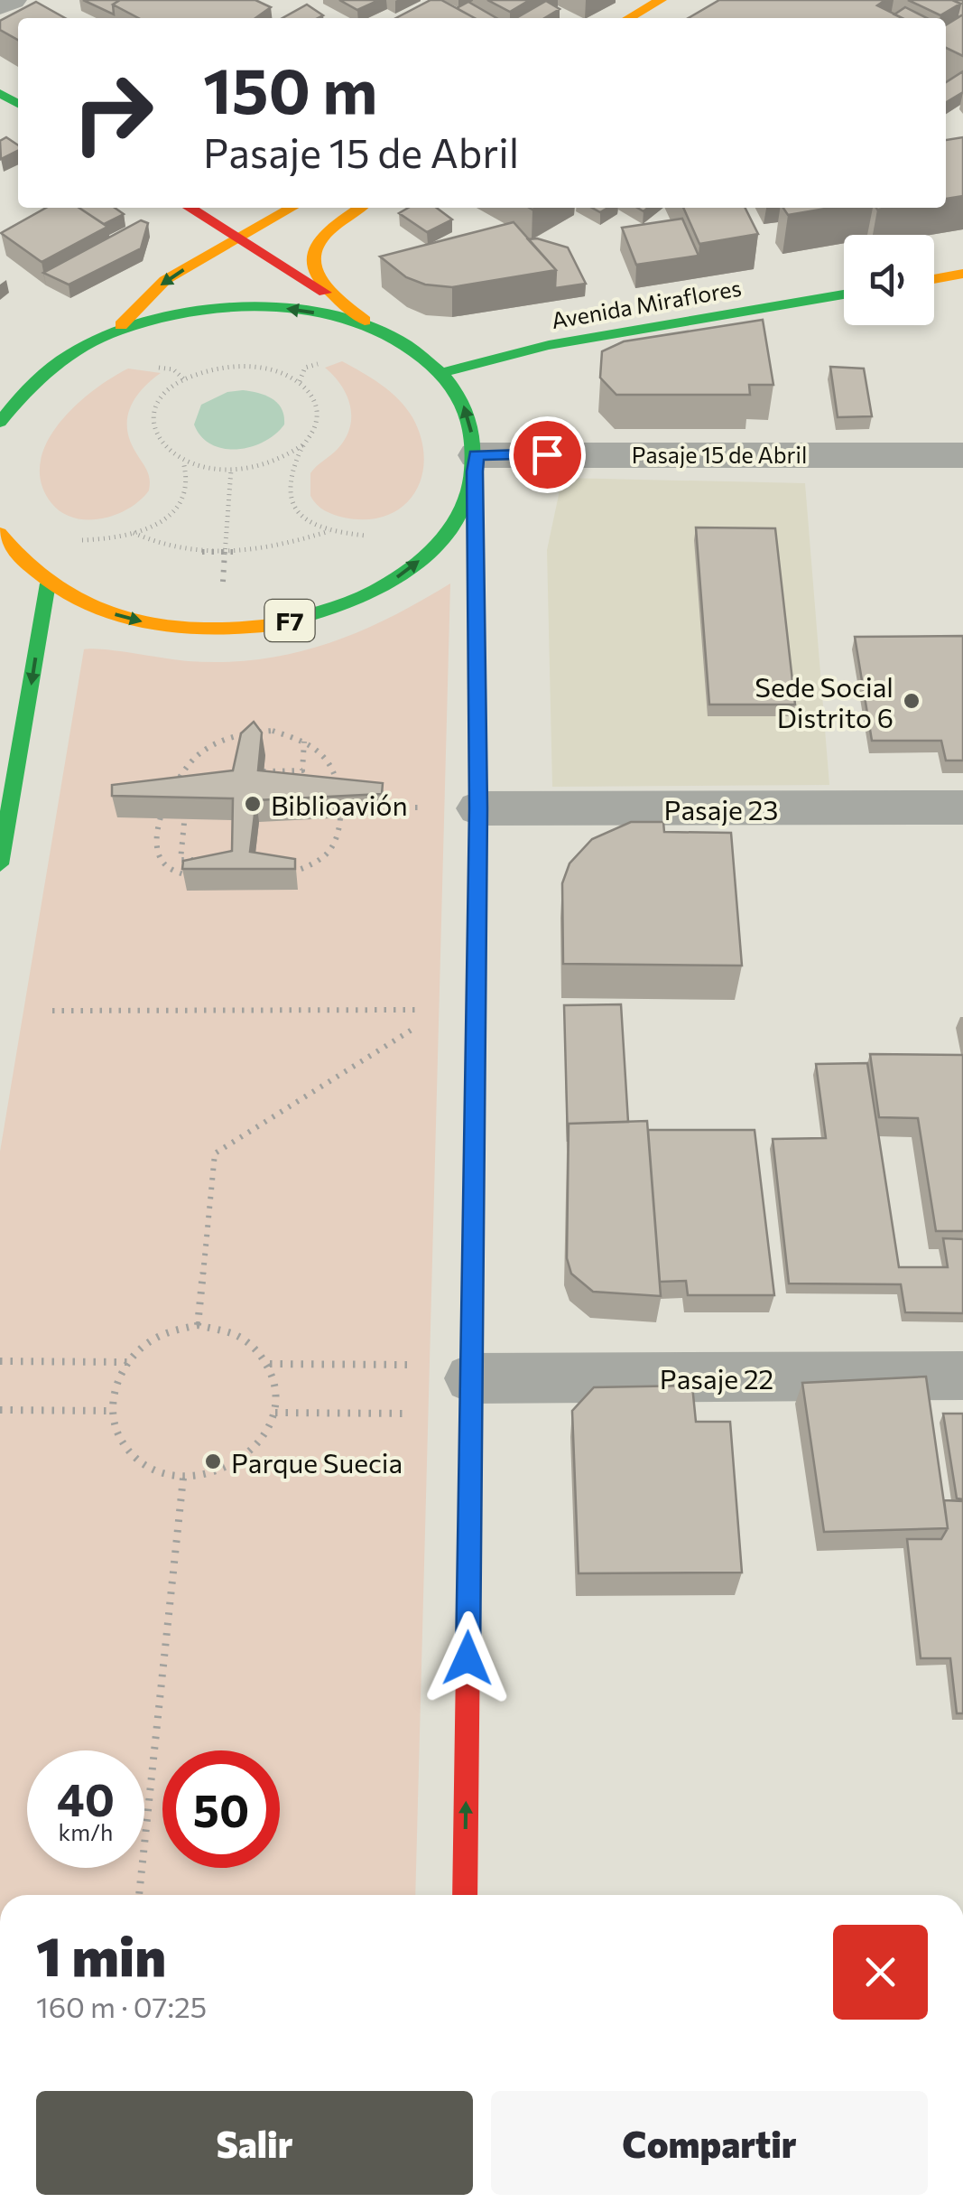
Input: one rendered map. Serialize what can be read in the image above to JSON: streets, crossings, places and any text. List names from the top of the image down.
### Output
{
  "streets": {
    "main road": ["Avenida Miraflores", "F7"],
    "street": ["Pasaje 15 de Abril", "Pasaje 23", "Pasaje 22"]
  },
  "crossings": [
    ["Pasaje 15 de Abril", "F7"]
  ],
  "places": ["Sede Social Distrito 6", "Biblioavión", "Parque Suecia"],
  "page": {
    "turn": ["150 m", "Pasaje 15 de Abril"],
    "speed": "40 km/h",
    "limit": "50",
    "heading": ["1 min", "160 m · 07:25"],
    "buttons": ["Salir", "Compartir"]
  }
}
